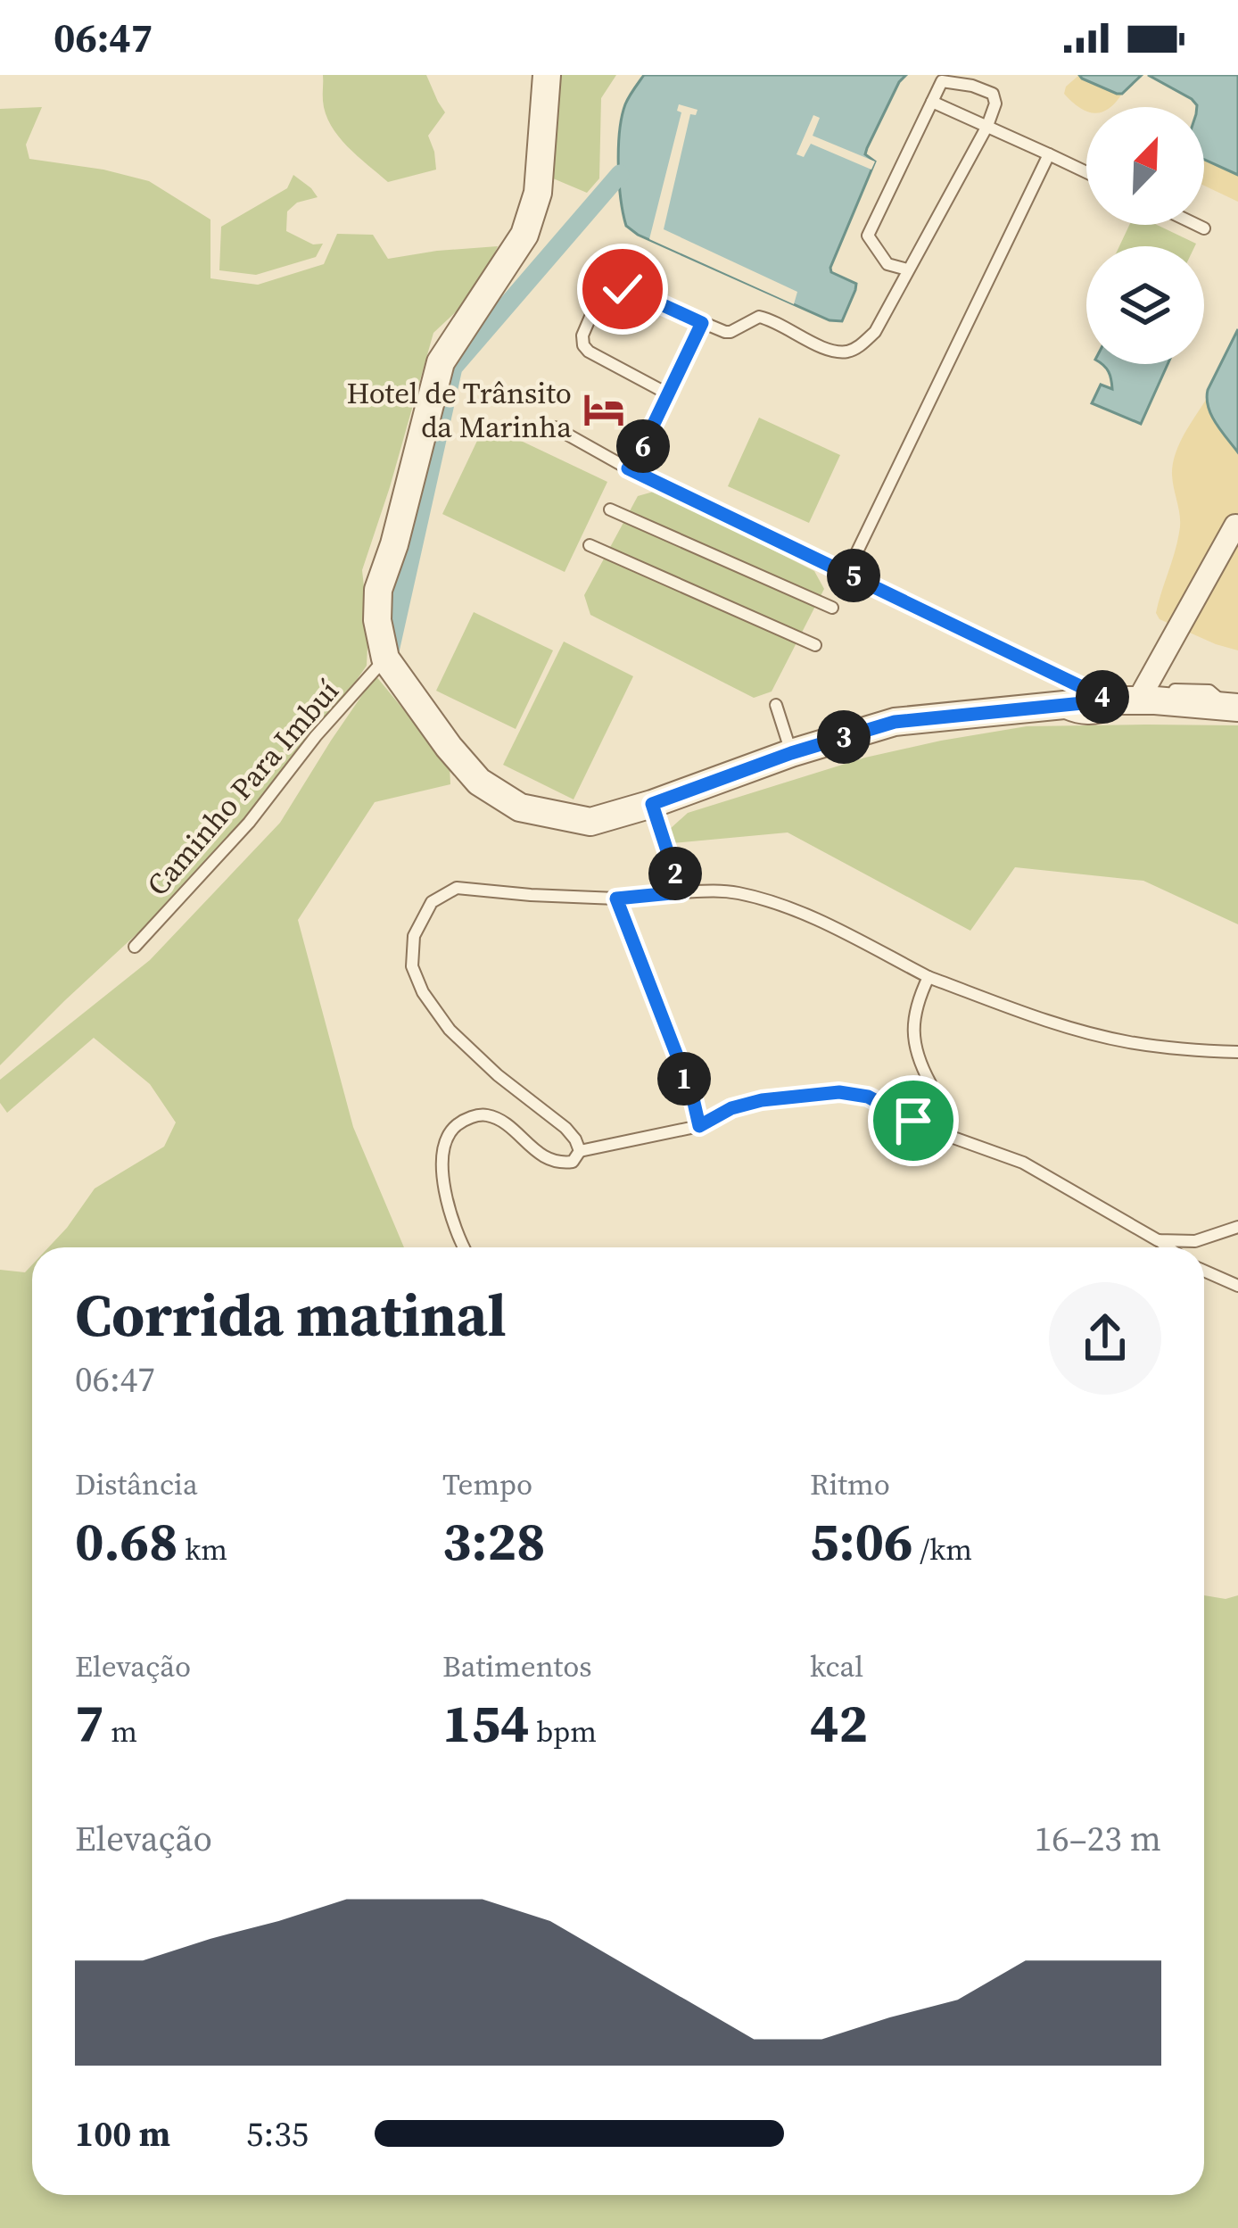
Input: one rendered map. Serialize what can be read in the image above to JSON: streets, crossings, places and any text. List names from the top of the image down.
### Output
{
  "streets": {
    "lane": ["Caminho Para Imbuí"]
  },
  "places": {
    "hotel": ["Hotel de Trânsito da Marinha"]
  },
  "north": "top right",
  "page": {
    "status": "06:47",
    "pins": [
      "6",
      "5",
      "4",
      "3",
      "2",
      "1"
    ],
    "heading": ["Corrida matinal", "06:47"],
    "stats": [
      ["Distância", "0.68 km"],
      ["Tempo", "3:28"],
      ["Ritmo", "5:06 /km"],
      ["Elevação", "7 m"],
      ["Batimentos", "154 bpm"],
      ["kcal", "42"]
    ],
    "chart": ["Elevação", "16–23 m"],
    "list": [
      {
        "name": "100 m",
        "note": "5:35"
      }
    ]
  }
}
